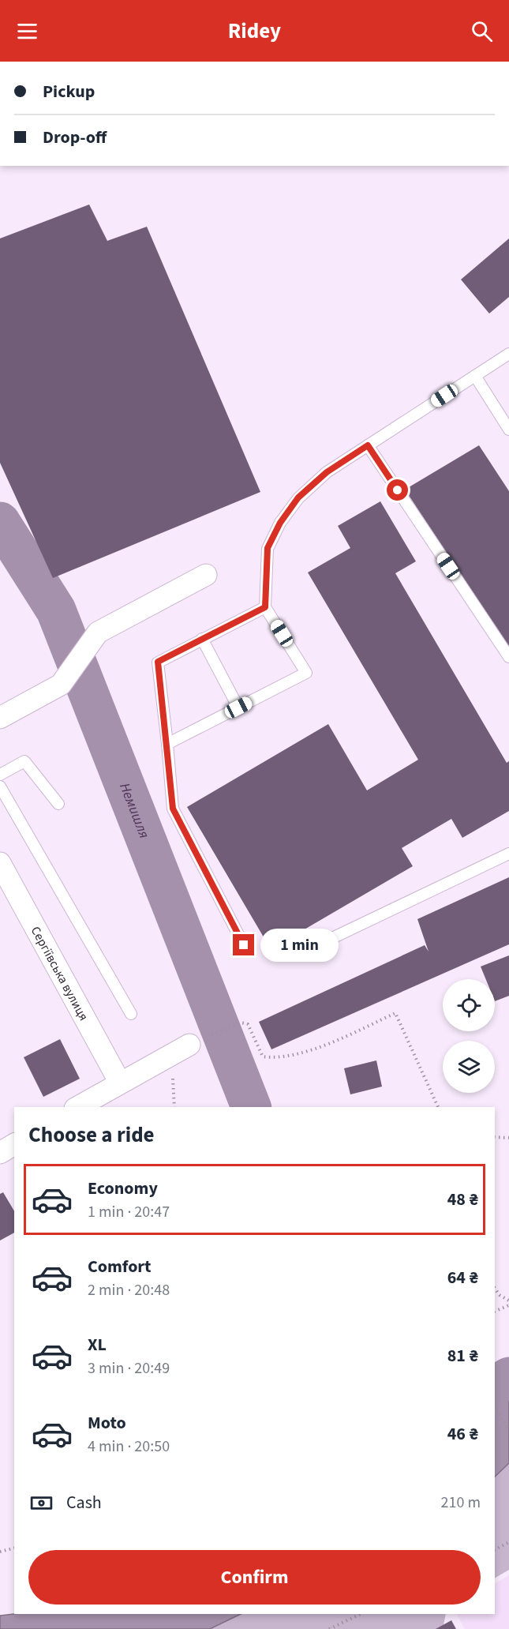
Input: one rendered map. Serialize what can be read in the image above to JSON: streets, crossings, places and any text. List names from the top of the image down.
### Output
{
  "streets": {
    "street": ["Сергіївська вулиця"]
  },
  "water": ["Немишля"],
  "page": {
    "header": "Ridey",
    "banner": ["Pickup", "Drop-off"],
    "bubble": "1 min",
    "heading": "Choose a ride",
    "list": [
      {
        "name": "Economy",
        "note": "1 min · 20:47",
        "value": "48 ₴"
      },
      {
        "name": "Comfort",
        "note": "2 min · 20:48",
        "value": "64 ₴"
      },
      {
        "name": "XL",
        "note": "3 min · 20:49",
        "value": "81 ₴"
      },
      {
        "name": "Moto",
        "note": "4 min · 20:50",
        "value": "46 ₴"
      }
    ],
    "pay": ["Cash", "210 m"],
    "buttons": "Confirm"
  }
}
